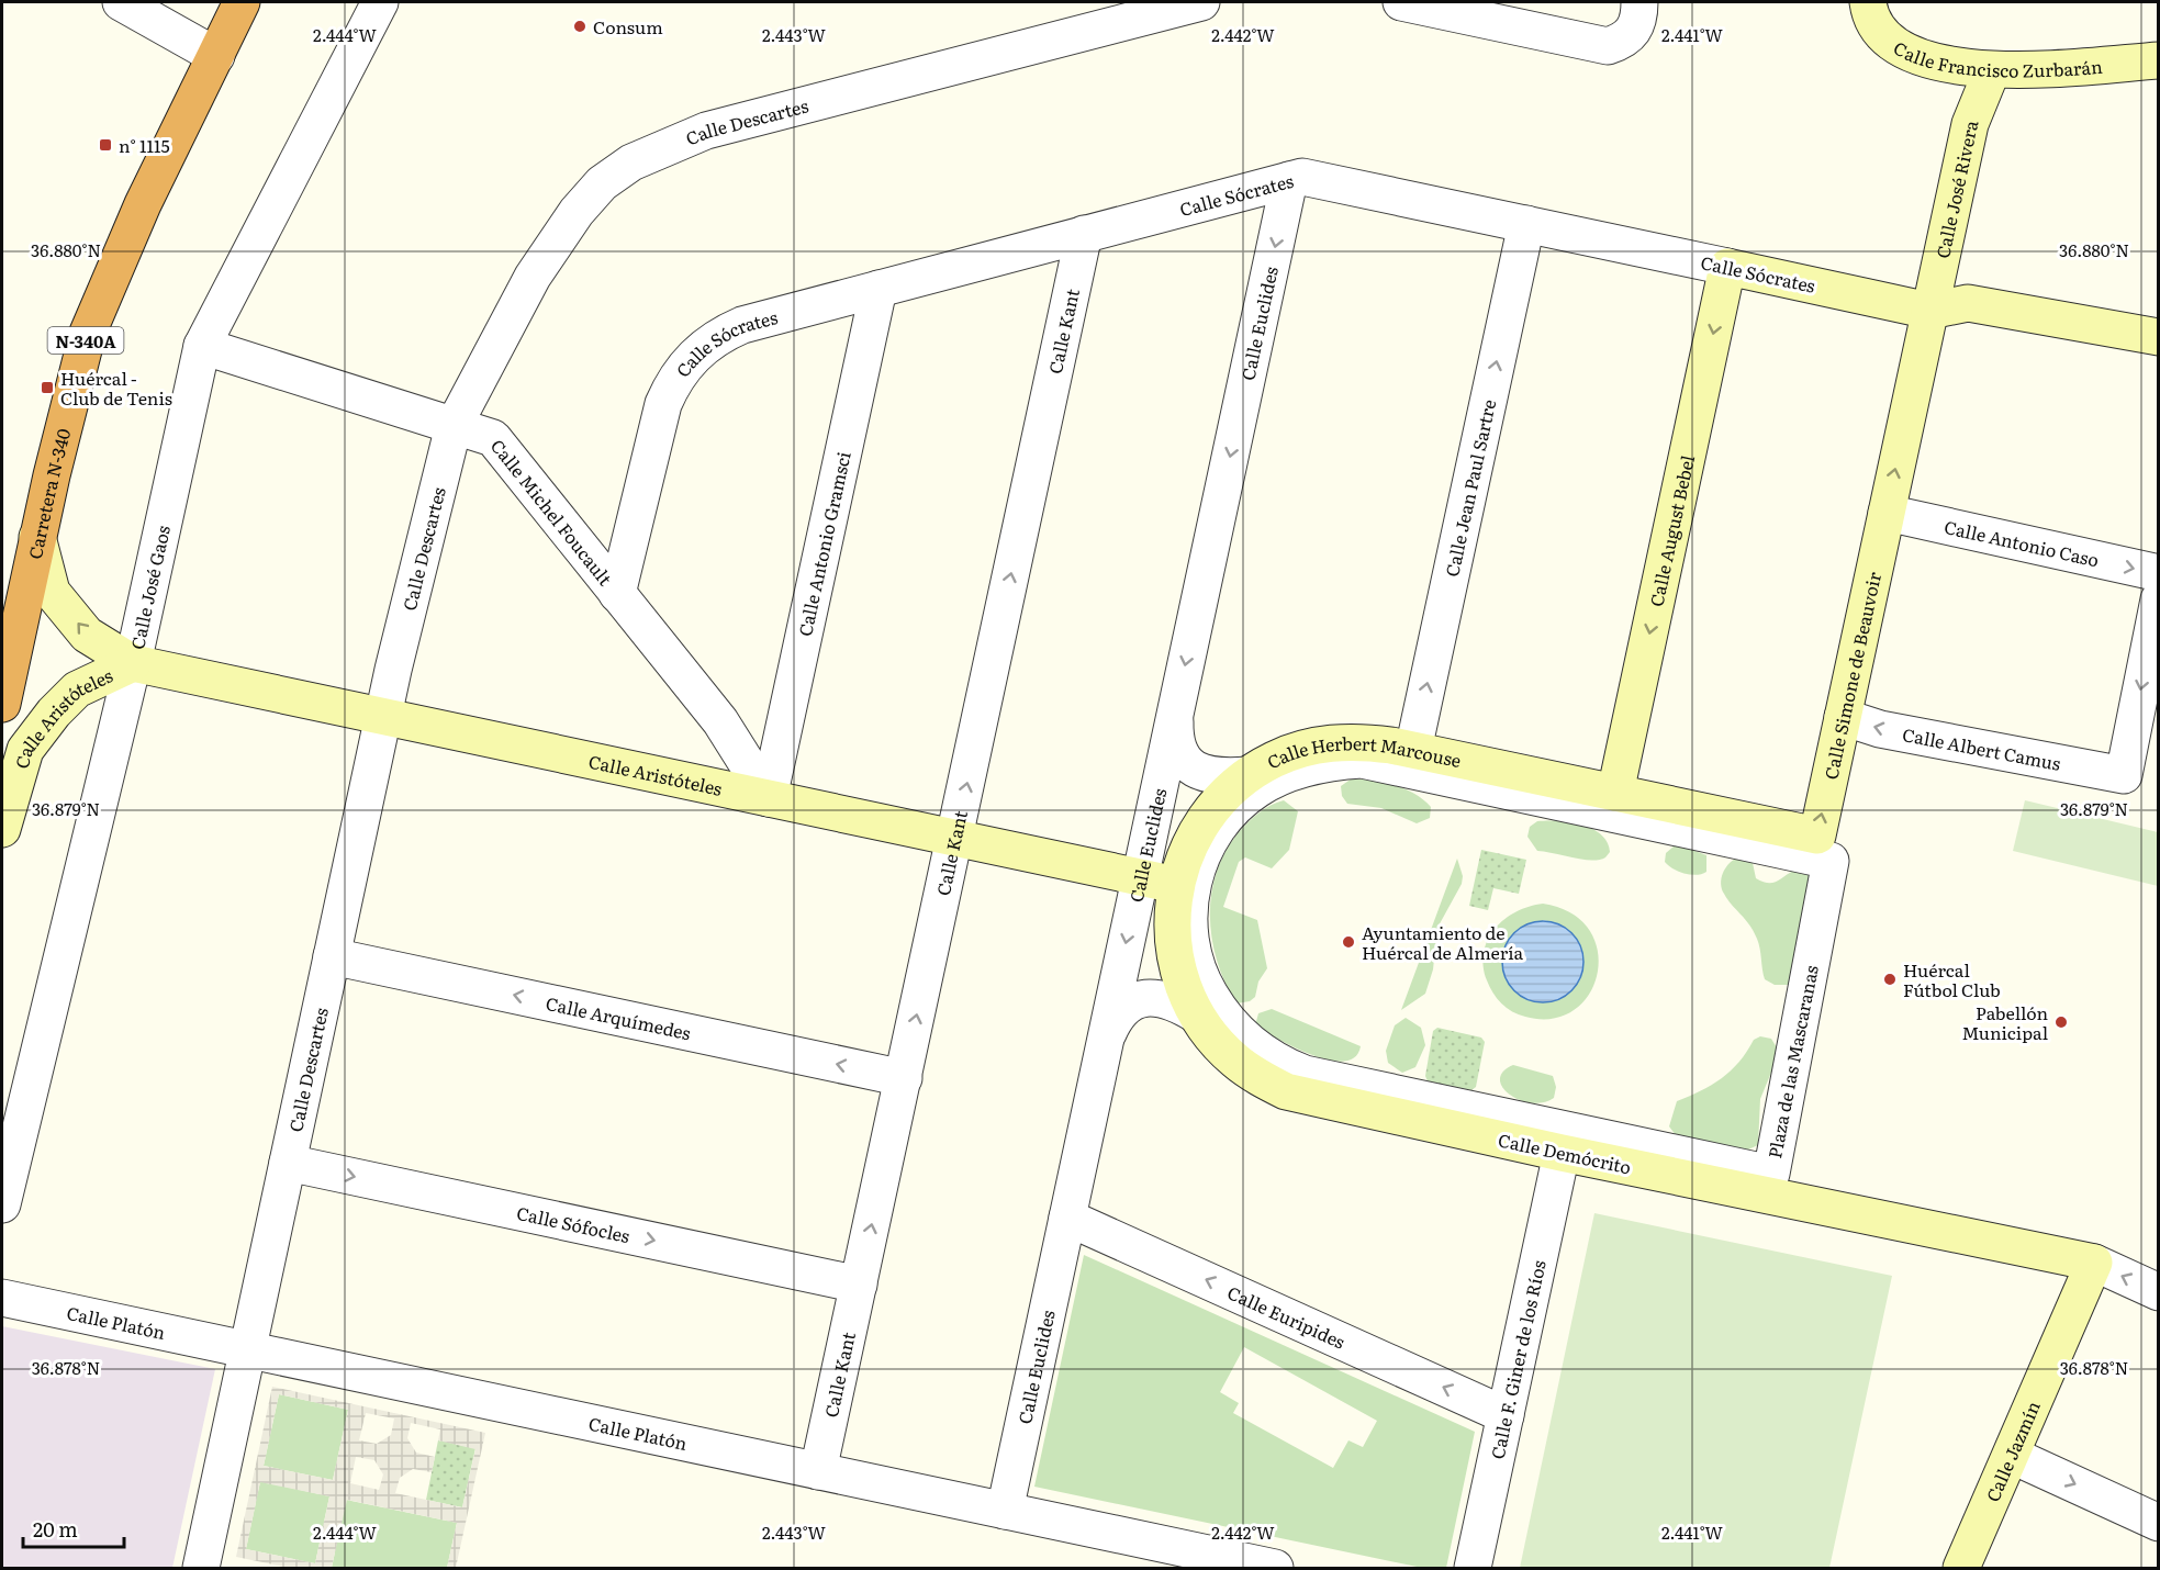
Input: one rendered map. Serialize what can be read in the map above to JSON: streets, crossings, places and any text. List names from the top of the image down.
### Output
{
  "streets": {
    "highway": ["N-340A", "Carretera N-340"],
    "street": [
      "Calle Francisco Zurbarán",
      "Calle Descartes",
      "Calle José Rivera",
      "Calle Sócrates",
      "Calle Euclides",
      "Calle Kant",
      "Calle Jean Paul Sartre",
      "Calle Michel Foucault",
      "Calle August Bebel",
      "Calle Antonio Gramsci",
      "Calle Antonio Caso",
      "Calle José Gaos",
      "Calle Simone de Beauvoir",
      "Calle Aristóteles",
      "Calle Albert Camus",
      "Calle Herbert Marcouse",
      "Calle Arquímedes",
      "Plaza de las Mascaranas",
      "Calle Demócrito",
      "Calle Sófocles",
      "Calle Euripides",
      "Calle Platón",
      "Calle F. Giner de los Ríos",
      "Calle Jazmín"
    ]
  },
  "crossings": [
    ["Calle Francisco Zurbarán", "Calle José Rivera"],
    ["Calle Descartes", "Calle Michel Foucault"],
    ["Calle Descartes", "Calle Aristóteles"],
    ["Calle Descartes", "Calle Arquímedes"],
    ["Calle Descartes", "Calle Sófocles"],
    ["Calle Descartes", "Calle Platón"],
    ["Calle José Rivera", "Calle Sócrates"],
    ["Calle José Rivera", "Calle Simone de Beauvoir"],
    ["Calle Sócrates", "Calle Euclides"],
    ["Calle Sócrates", "Calle Kant"],
    ["Calle Sócrates", "Calle Jean Paul Sartre"],
    ["Calle Sócrates", "Calle Michel Foucault"],
    ["Calle Sócrates", "Calle August Bebel"],
    ["Calle Sócrates", "Calle Antonio Gramsci"],
    ["Calle Sócrates", "Calle Simone de Beauvoir"],
    ["Calle Euclides", "Calle Aristóteles"],
    ["Calle Euclides", "Calle Euripides"],
    ["Calle Euclides", "Calle Platón"],
    ["Calle Kant", "Calle Aristóteles"],
    ["Calle Kant", "Calle Arquímedes"],
    ["Calle Kant", "Calle Sófocles"],
    ["Calle Kant", "Calle Platón"],
    ["Calle Jean Paul Sartre", "Calle Herbert Marcouse"],
    ["Carretera N-340", "Calle Aristóteles"],
    ["Calle Michel Foucault", "Calle Antonio Gramsci"],
    ["Calle Michel Foucault", "Calle José Gaos"],
    ["Calle Michel Foucault", "Calle Aristóteles"],
    ["Calle August Bebel", "Calle Simone de Beauvoir"],
    ["Calle August Bebel", "Calle Herbert Marcouse"],
    ["Calle Antonio Gramsci", "Calle Aristóteles"],
    ["Calle Antonio Caso", "Calle Simone de Beauvoir"],
    ["Calle José Gaos", "Calle Aristóteles"],
    ["Calle Simone de Beauvoir", "Calle Albert Camus"],
    ["Calle Simone de Beauvoir", "Calle Herbert Marcouse"],
    ["Calle Aristóteles", "Calle Herbert Marcouse"],
    ["Calle Aristóteles", "Calle Demócrito"],
    ["Calle Herbert Marcouse", "Calle Demócrito"],
    ["Calle Demócrito", "Calle F. Giner de los Ríos"],
    ["Calle Demócrito", "Calle Jazmín"],
    ["Calle Euripides", "Calle F. Giner de los Ríos"]
  ],
  "one_way": [
    "Calle Euclides",
    "Calle Kant",
    "Calle Jean Paul Sartre",
    "Calle August Bebel",
    "Calle Antonio Caso",
    "Calle Arquímedes",
    "Calle Sófocles",
    "Calle Euripides"
  ],
  "places": {
    "other": [
      "Consum",
      "Ayuntamiento de Huércal de Almería",
      "Huércal Fútbol Club",
      "Pabellón Municipal"
    ],
    "transit": ["n° 1115", "Huércal - Club de Tenis"]
  },
  "scale_bar": "20 m",
  "coordinates": [
    "2.444°W",
    "2.443°W",
    "2.442°W",
    "2.441°W",
    "36.880°N",
    "36.879°N",
    "36.878°N"
  ]
}
